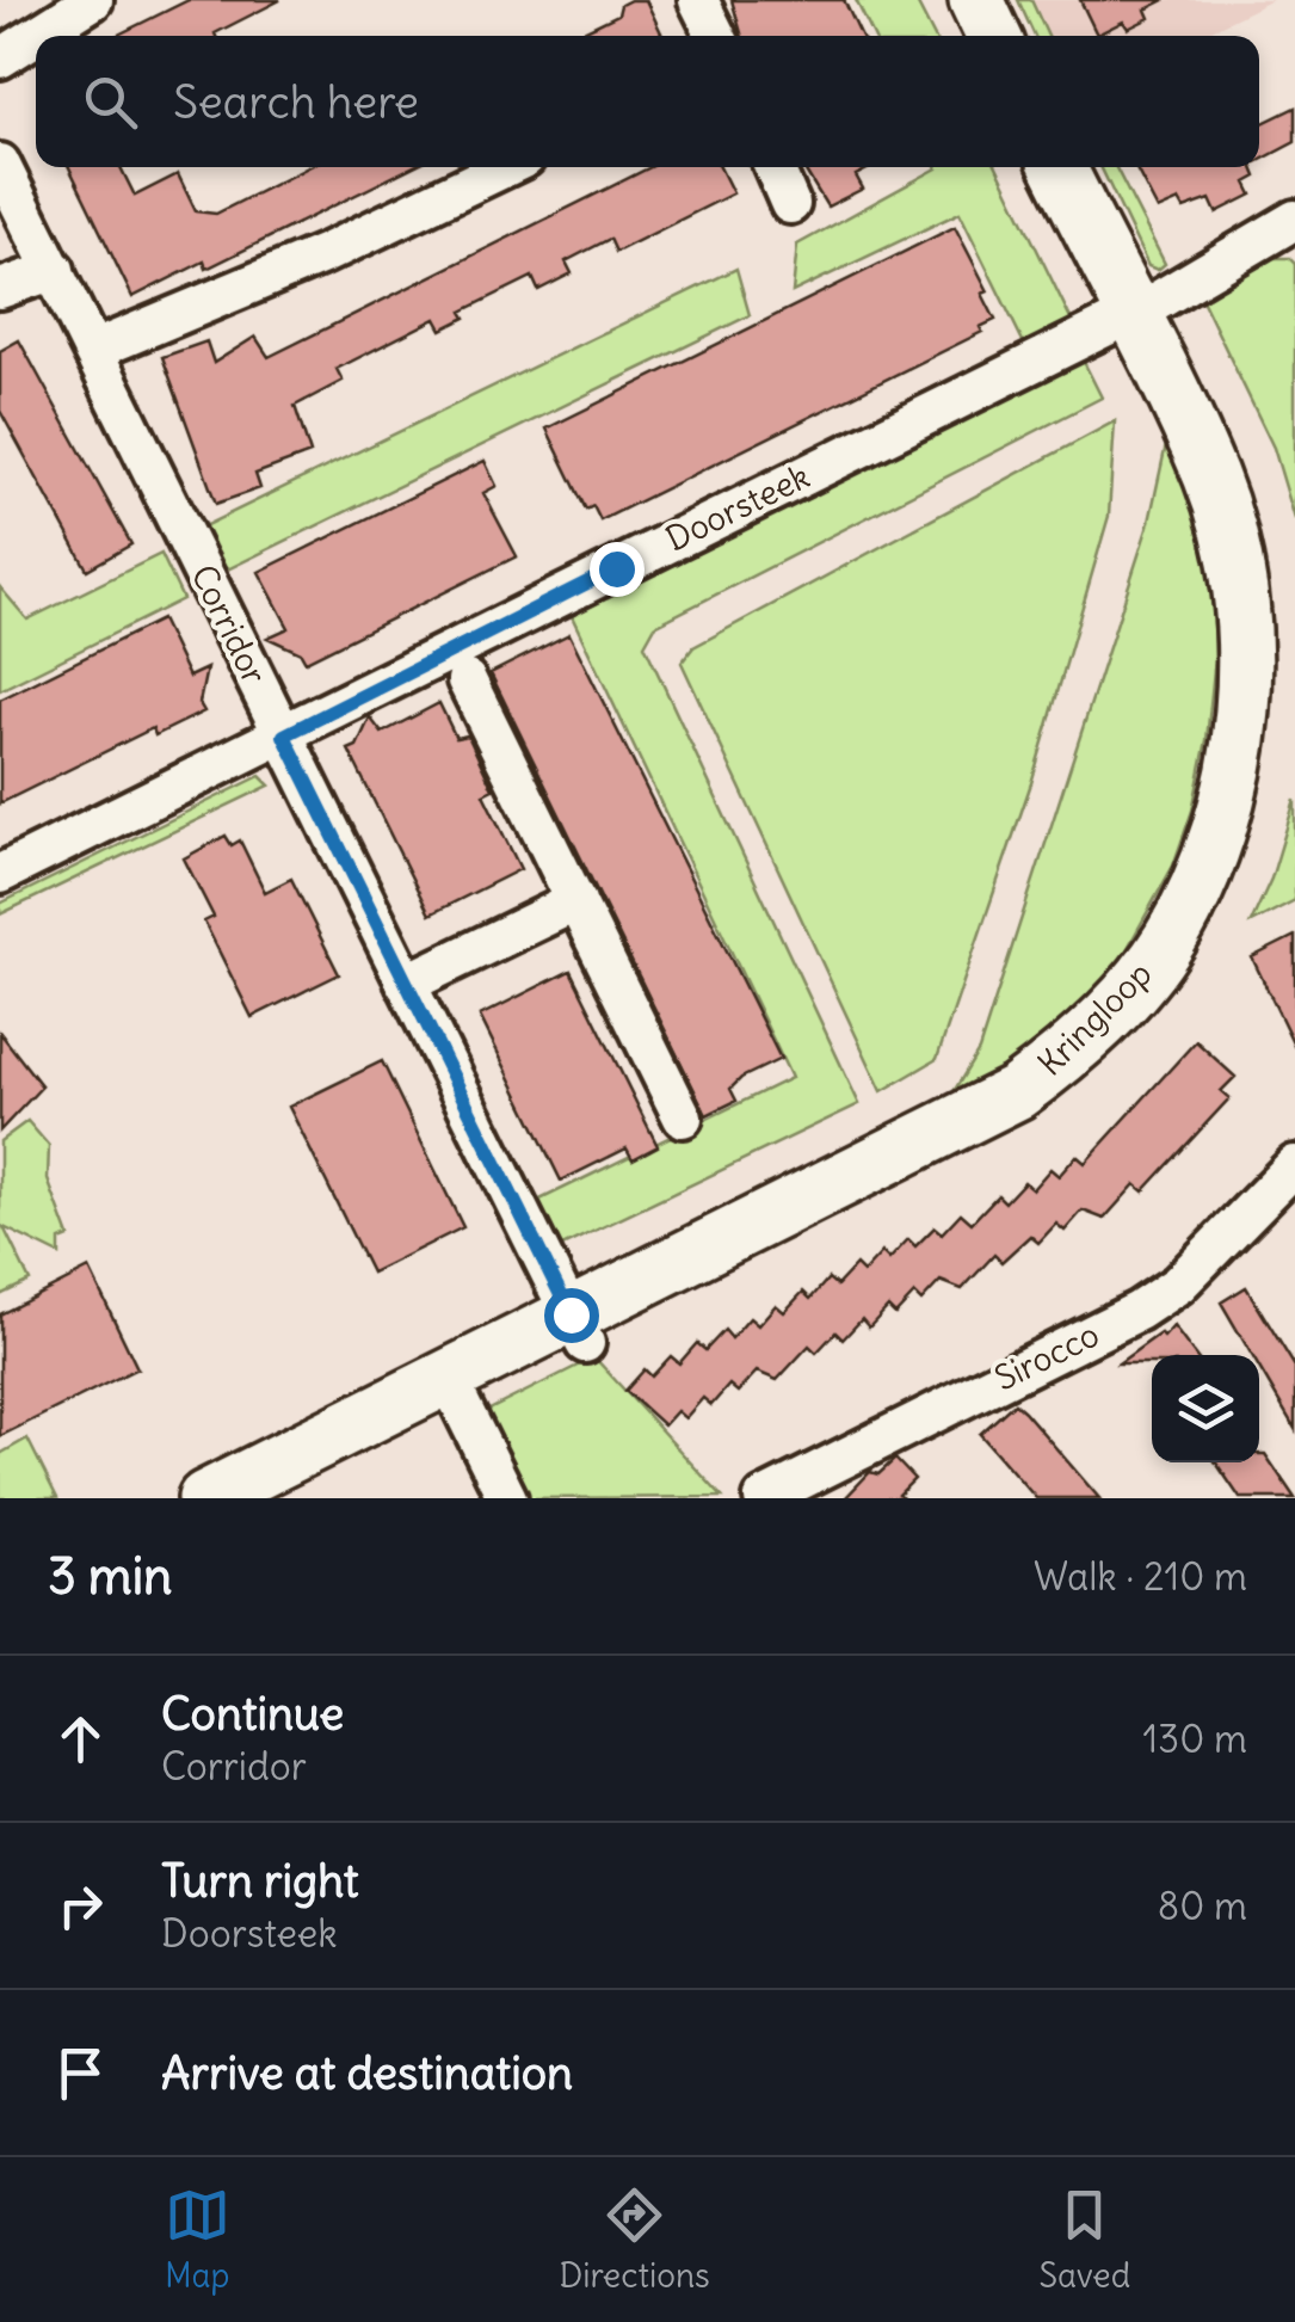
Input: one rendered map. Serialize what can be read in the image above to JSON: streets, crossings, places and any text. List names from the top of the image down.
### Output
{
  "streets": {
    "street": [
      "Doorsteek",
      "Corridor",
      "Kringloop",
      "Sirocco"
    ]
  },
  "crossings": [
    ["Doorsteek", "Corridor"],
    ["Doorsteek", "Kringloop"],
    ["Corridor", "Kringloop"]
  ],
  "page": {
    "search": "Search here",
    "heading": ["3 min", "Walk · 210 m"],
    "list": [
      ["Continue", "Corridor", "130 m"],
      ["Turn right", "Doorsteek", "80 m"],
      "Arrive at destination"
    ],
    "nav": ["Map", "Directions", "Saved"]
  }
}
